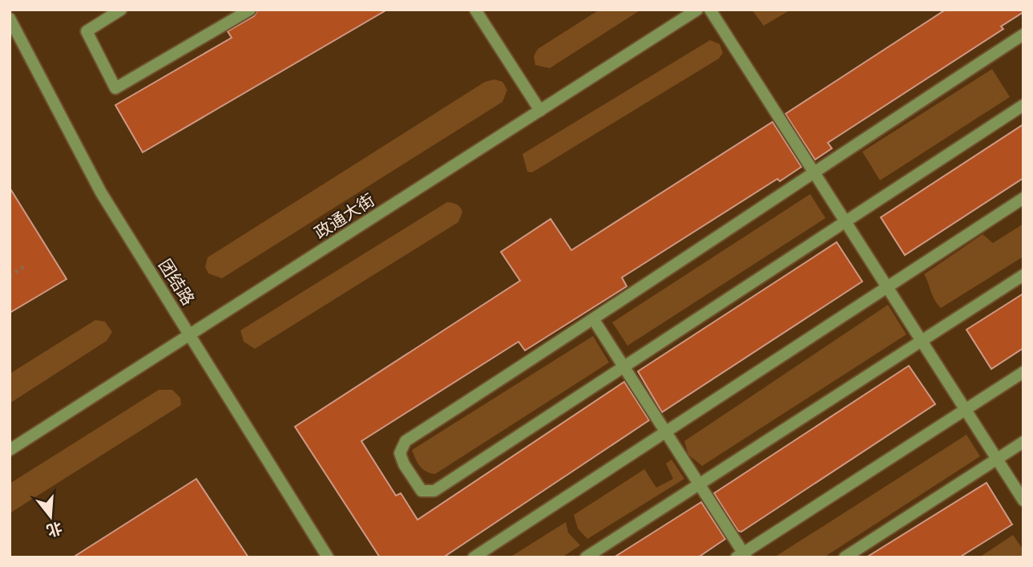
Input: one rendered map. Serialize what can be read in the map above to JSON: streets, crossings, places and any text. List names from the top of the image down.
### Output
{
  "streets": {
    "street": ["政通大街", "团结路"]
  },
  "crossings": [
    ["政通大街", "团结路"]
  ],
  "north": "bottom"
}
